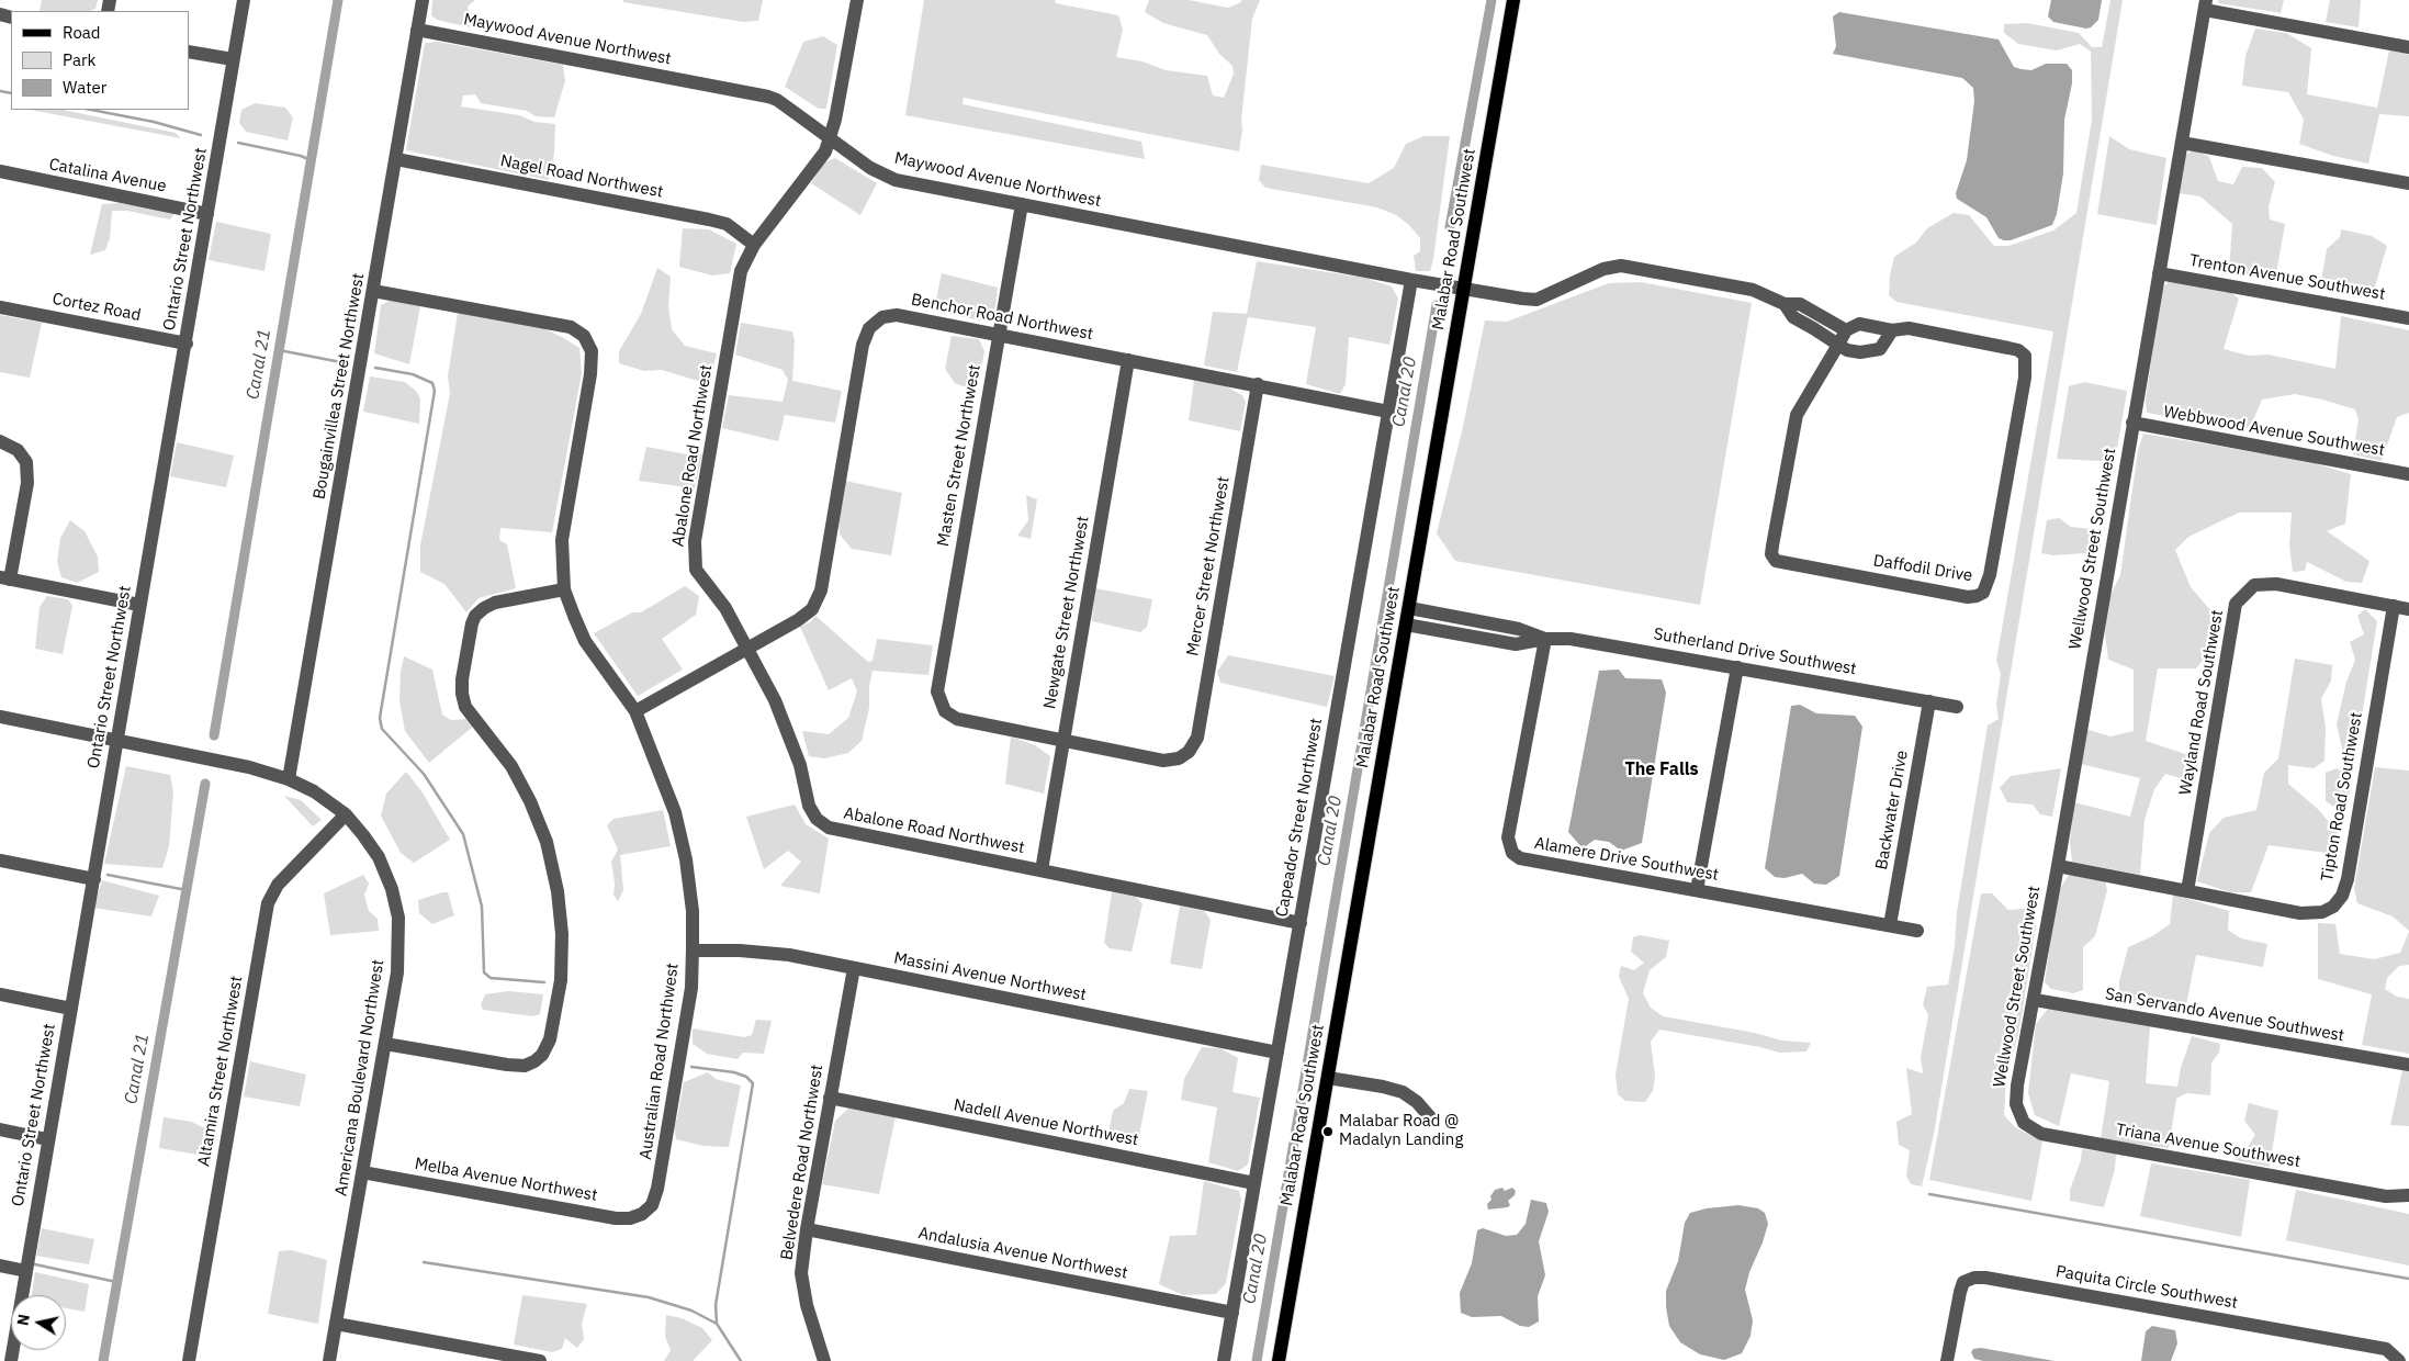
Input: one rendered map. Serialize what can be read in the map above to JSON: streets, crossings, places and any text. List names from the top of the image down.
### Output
{
  "streets": {
    "main road": ["Malabar Road Southwest"],
    "street": [
      "Maywood Avenue Northwest",
      "Catalina Avenue",
      "Nagel Road Northwest",
      "Ontario Street Northwest",
      "Trenton Avenue Southwest",
      "Cortez Road",
      "Benchor Road Northwest",
      "Bougainvillea Street Northwest",
      "Webbwood Avenue Southwest",
      "Abalone Road Northwest",
      "Masten Street Northwest",
      "Wellwood Street Southwest",
      "Mercer Street Northwest",
      "Daffodil Drive",
      "Newgate Street Northwest",
      "Sutherland Drive Southwest",
      "Wayland Road Southwest",
      "Tipton Road Southwest",
      "Backwater Drive",
      "Capeador Street Northwest",
      "Alamere Drive Southwest",
      "Massini Avenue Northwest",
      "San Servando Avenue Southwest",
      "Australian Road Northwest",
      "Altamira Street Northwest",
      "Americana Boulevard Northwest",
      "Nadell Avenue Northwest",
      "Triana Avenue Southwest",
      "Belvedere Road Northwest",
      "Melba Avenue Northwest",
      "Andalusia Avenue Northwest",
      "Paquita Circle Southwest"
    ]
  },
  "crossings": [
    ["Maywood Avenue Northwest", "Malabar Road Southwest"],
    ["Maywood Avenue Northwest", "Bougainvillea Street Northwest"],
    ["Maywood Avenue Northwest", "Abalone Road Northwest"],
    ["Maywood Avenue Northwest", "Masten Street Northwest"],
    ["Maywood Avenue Northwest", "Capeador Street Northwest"],
    ["Catalina Avenue", "Ontario Street Northwest"],
    ["Nagel Road Northwest", "Bougainvillea Street Northwest"],
    ["Nagel Road Northwest", "Abalone Road Northwest"],
    ["Ontario Street Northwest", "Cortez Road"],
    ["Ontario Street Northwest", "Americana Boulevard Northwest"],
    ["Malabar Road Southwest", "Sutherland Drive Southwest"],
    ["Trenton Avenue Southwest", "Wellwood Street Southwest"],
    ["Benchor Road Northwest", "Abalone Road Northwest"],
    ["Benchor Road Northwest", "Masten Street Northwest"],
    ["Benchor Road Northwest", "Mercer Street Northwest"],
    ["Benchor Road Northwest", "Newgate Street Northwest"],
    ["Benchor Road Northwest", "Capeador Street Northwest"],
    ["Benchor Road Northwest", "Australian Road Northwest"],
    ["Bougainvillea Street Northwest", "Australian Road Northwest"],
    ["Bougainvillea Street Northwest", "Americana Boulevard Northwest"],
    ["Webbwood Avenue Southwest", "Wellwood Street Southwest"],
    ["Abalone Road Northwest", "Newgate Street Northwest"],
    ["Abalone Road Northwest", "Capeador Street Northwest"],
    ["Masten Street Northwest", "Mercer Street Northwest"],
    ["Masten Street Northwest", "Newgate Street Northwest"],
    ["Wellwood Street Southwest", "Tipton Road Southwest"],
    ["Wellwood Street Southwest", "San Servando Avenue Southwest"],
    ["Wellwood Street Southwest", "Triana Avenue Southwest"],
    ["Mercer Street Northwest", "Newgate Street Northwest"],
    ["Sutherland Drive Southwest", "Backwater Drive"],
    ["Sutherland Drive Southwest", "Alamere Drive Southwest"],
    ["Wayland Road Southwest", "Tipton Road Southwest"],
    ["Backwater Drive", "Alamere Drive Southwest"],
    ["Capeador Street Northwest", "Massini Avenue Northwest"],
    ["Capeador Street Northwest", "Nadell Avenue Northwest"],
    ["Capeador Street Northwest", "Andalusia Avenue Northwest"],
    ["Massini Avenue Northwest", "Australian Road Northwest"],
    ["Massini Avenue Northwest", "Belvedere Road Northwest"],
    ["Australian Road Northwest", "Melba Avenue Northwest"],
    ["Altamira Street Northwest", "Americana Boulevard Northwest"],
    ["Americana Boulevard Northwest", "Melba Avenue Northwest"],
    ["Nadell Avenue Northwest", "Belvedere Road Northwest"],
    ["Belvedere Road Northwest", "Andalusia Avenue Northwest"]
  ],
  "districts": ["The Falls"],
  "water": ["Canal 21", "Canal 20"],
  "places": ["Malabar Road @ Madalyn Landing"],
  "legend": ["Road", "Park", "Water"],
  "north": "left"
}
